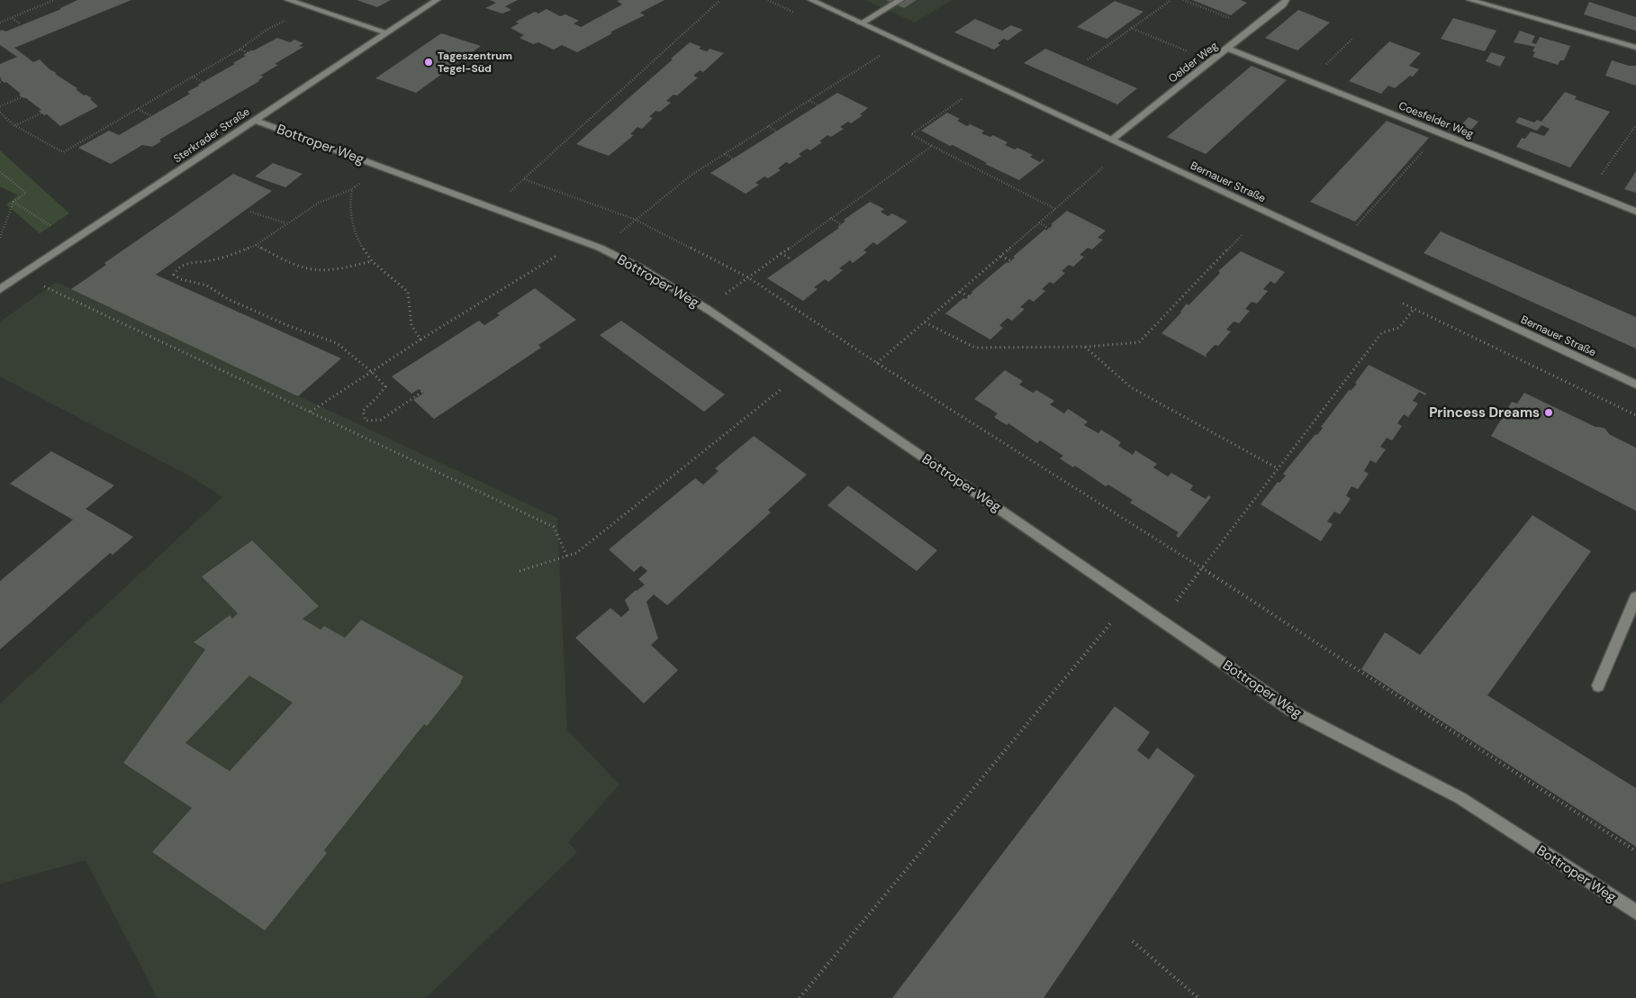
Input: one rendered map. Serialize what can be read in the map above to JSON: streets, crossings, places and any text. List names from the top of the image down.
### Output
{
  "streets": {
    "street": [
      "Oelder Weg",
      "Coesfelder Weg",
      "Sterkrader Straße",
      "Bottroper Weg",
      "Bernauer Straße"
    ]
  },
  "crossings": [
    ["Oelder Weg", "Coesfelder Weg"],
    ["Oelder Weg", "Bernauer Straße"],
    ["Sterkrader Straße", "Bottroper Weg"]
  ],
  "places": ["Tageszentrum Tegel-Süd", "Princess Dreams"]
}
